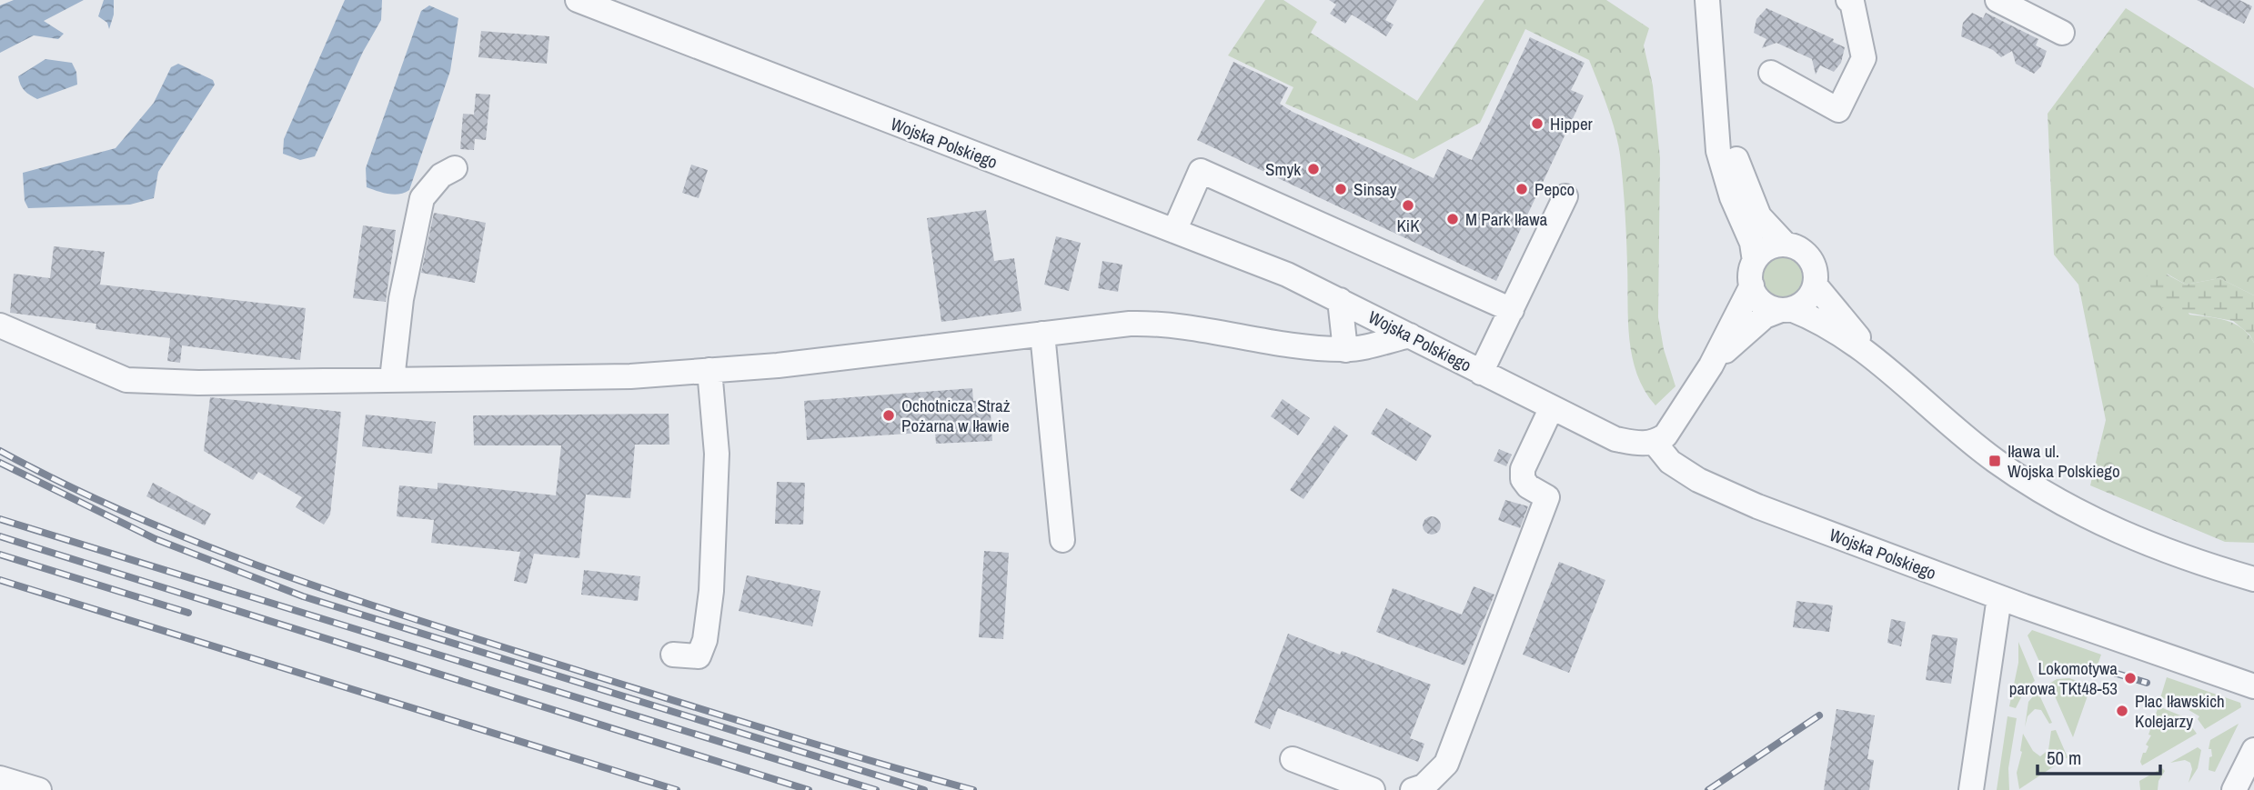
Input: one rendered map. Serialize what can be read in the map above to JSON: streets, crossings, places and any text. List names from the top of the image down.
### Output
{
  "streets": {
    "street": ["Wojska Polskiego"]
  },
  "places": {
    "other": [
      "Hipper",
      "Smyk",
      "Sinsay",
      "Pepco",
      "KiK",
      "M Park Iława",
      "Ochotnicza Straż Pożarna w Iławie",
      "Lokomotywa parowa TKt48-53",
      "Plac Iławskich Kolejarzy"
    ],
    "transit": ["Iława ul. Wojska Polskiego"]
  },
  "scale_bar": "50 m"
}
